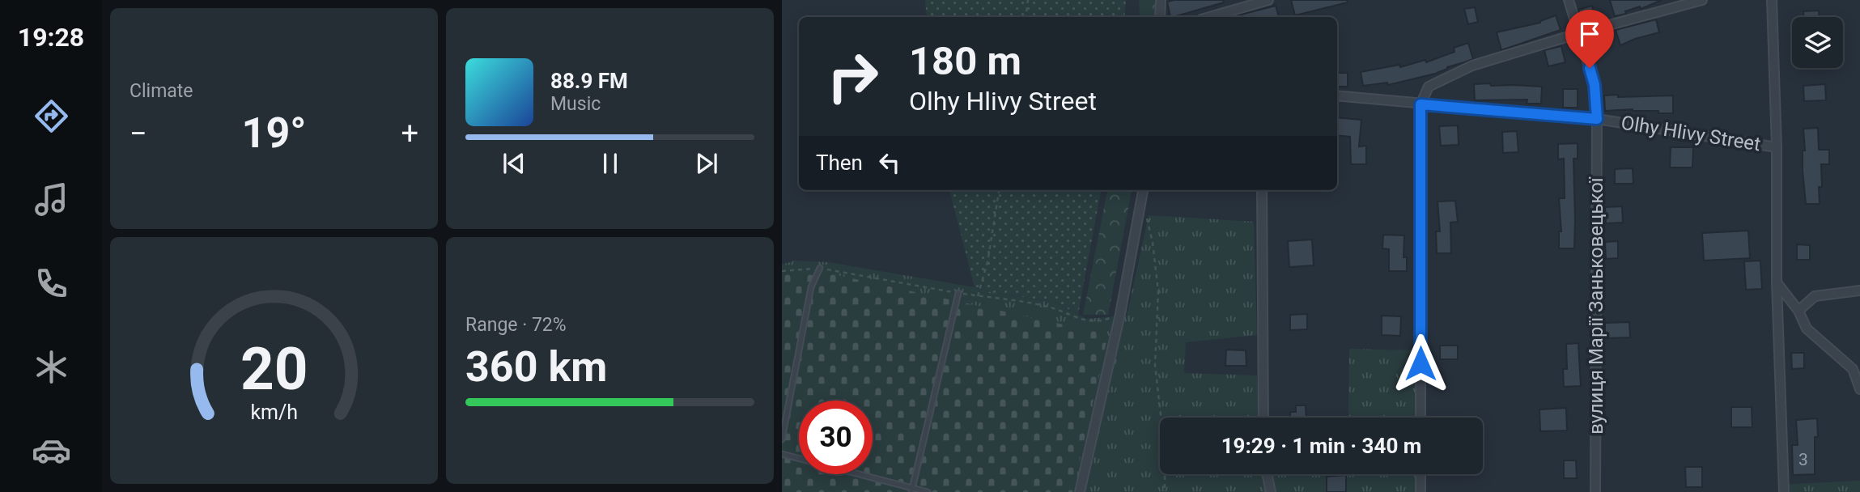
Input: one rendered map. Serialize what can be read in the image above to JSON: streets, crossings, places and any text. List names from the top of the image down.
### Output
{
  "streets": {
    "street": ["Olhy Hlivy Street", "вулиця Марії Заньковецької"]
  },
  "crossings": [
    ["Olhy Hlivy Street", "вулиця Марії Заньковецької"]
  ],
  "house_numbers": ["3"],
  "page": {
    "tabs": "19:28",
    "tile": [
      "Climate",
      ["Range · 72%", "360 km"]
    ],
    "turn": ["180 m", "Olhy Hlivy Street"],
    "song": ["88.9 FM", "Music"],
    "heat": ["−", "19°", "+"],
    "then": "Then",
    "limit": "30",
    "trip": "19:29 · 1 min · 340 m",
    "gauge": ["20", "km/h"]
  }
}
